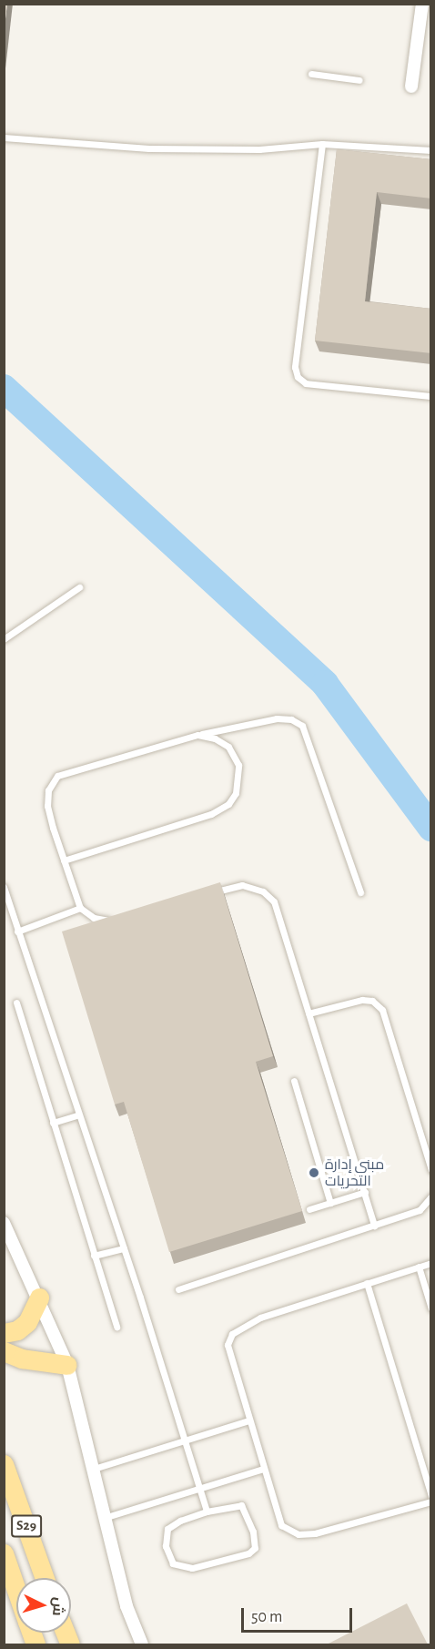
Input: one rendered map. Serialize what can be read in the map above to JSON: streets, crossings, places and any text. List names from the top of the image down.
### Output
{
  "streets": {
    "main road": ["S29"]
  },
  "places": ["مبنى إدارة التحريات"],
  "scale_bar": "50 m",
  "north": "right"
}
